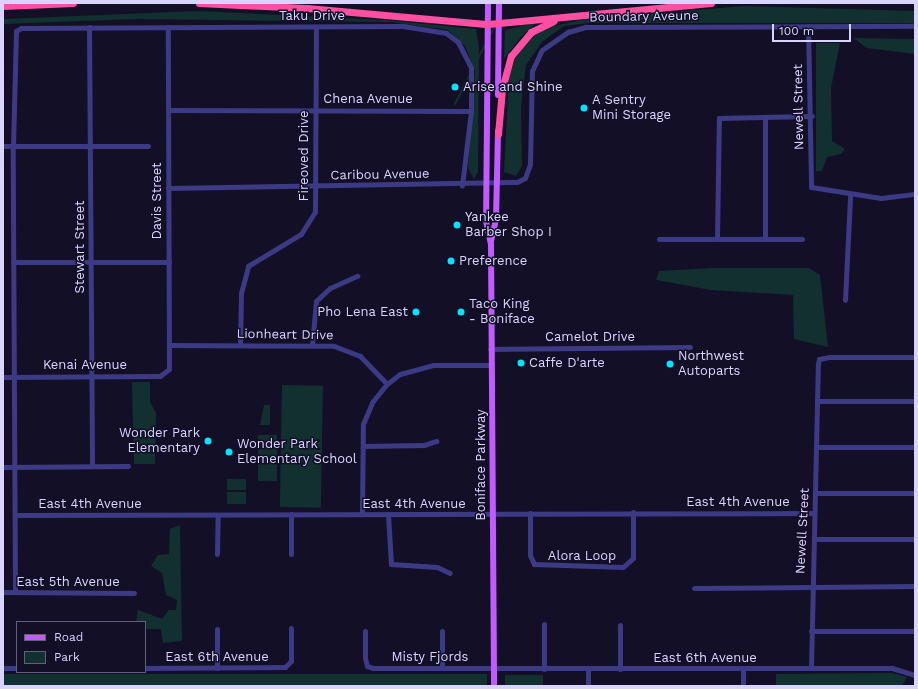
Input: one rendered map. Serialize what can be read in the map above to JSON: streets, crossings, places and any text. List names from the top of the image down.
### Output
{
  "streets": {
    "main road": ["Boniface Parkway"],
    "street": [
      "Taku Drive",
      "Boundary Aveune",
      "Chena Avenue",
      "Newell Street",
      "Fireoved Drive",
      "Caribou Avenue",
      "Davis Street",
      "Stewart Street",
      "Lionheart Drive",
      "Camelot Drive",
      "Kenai Avenue",
      "East 4th Avenue",
      "Alora Loop",
      "East 5th Avenue",
      "East 6th Avenue",
      "Misty Fjords"
    ]
  },
  "crossings": [
    ["Taku Drive", "Chena Avenue"],
    ["Taku Drive", "Fireoved Drive"],
    ["Taku Drive", "Caribou Avenue"],
    ["Taku Drive", "Davis Street"],
    ["Taku Drive", "Stewart Street"],
    ["Boundary Aveune", "Newell Street"],
    ["Boundary Aveune", "Caribou Avenue"],
    ["Boundary Aveune", "Boniface Parkway"],
    ["Chena Avenue", "Fireoved Drive"],
    ["Chena Avenue", "Davis Street"],
    ["Newell Street", "East 4th Avenue"],
    ["Newell Street", "East 6th Avenue"],
    ["Fireoved Drive", "Caribou Avenue"],
    ["Fireoved Drive", "Lionheart Drive"],
    ["Caribou Avenue", "Davis Street"],
    ["Caribou Avenue", "Boniface Parkway"],
    ["Davis Street", "Lionheart Drive"],
    ["Davis Street", "Kenai Avenue"],
    ["Stewart Street", "Kenai Avenue"],
    ["Camelot Drive", "Boniface Parkway"],
    ["Boniface Parkway", "East 4th Avenue"],
    ["Boniface Parkway", "East 6th Avenue"],
    ["Boniface Parkway", "Misty Fjords"],
    ["East 4th Avenue", "Alora Loop"],
    ["East 6th Avenue", "Misty Fjords"]
  ],
  "places": [
    "Arise and Shine",
    "A Sentry Mini Storage",
    "Yankee Barber Shop I",
    "Preference",
    "Pho Lena East",
    "Taco King - Boniface",
    "Caffe D'arte",
    "Northwest Autoparts",
    "Wonder Park Elementary",
    "Wonder Park Elementary School"
  ],
  "legend": ["Road", "Park"],
  "scale_bar": "100 m"
}
